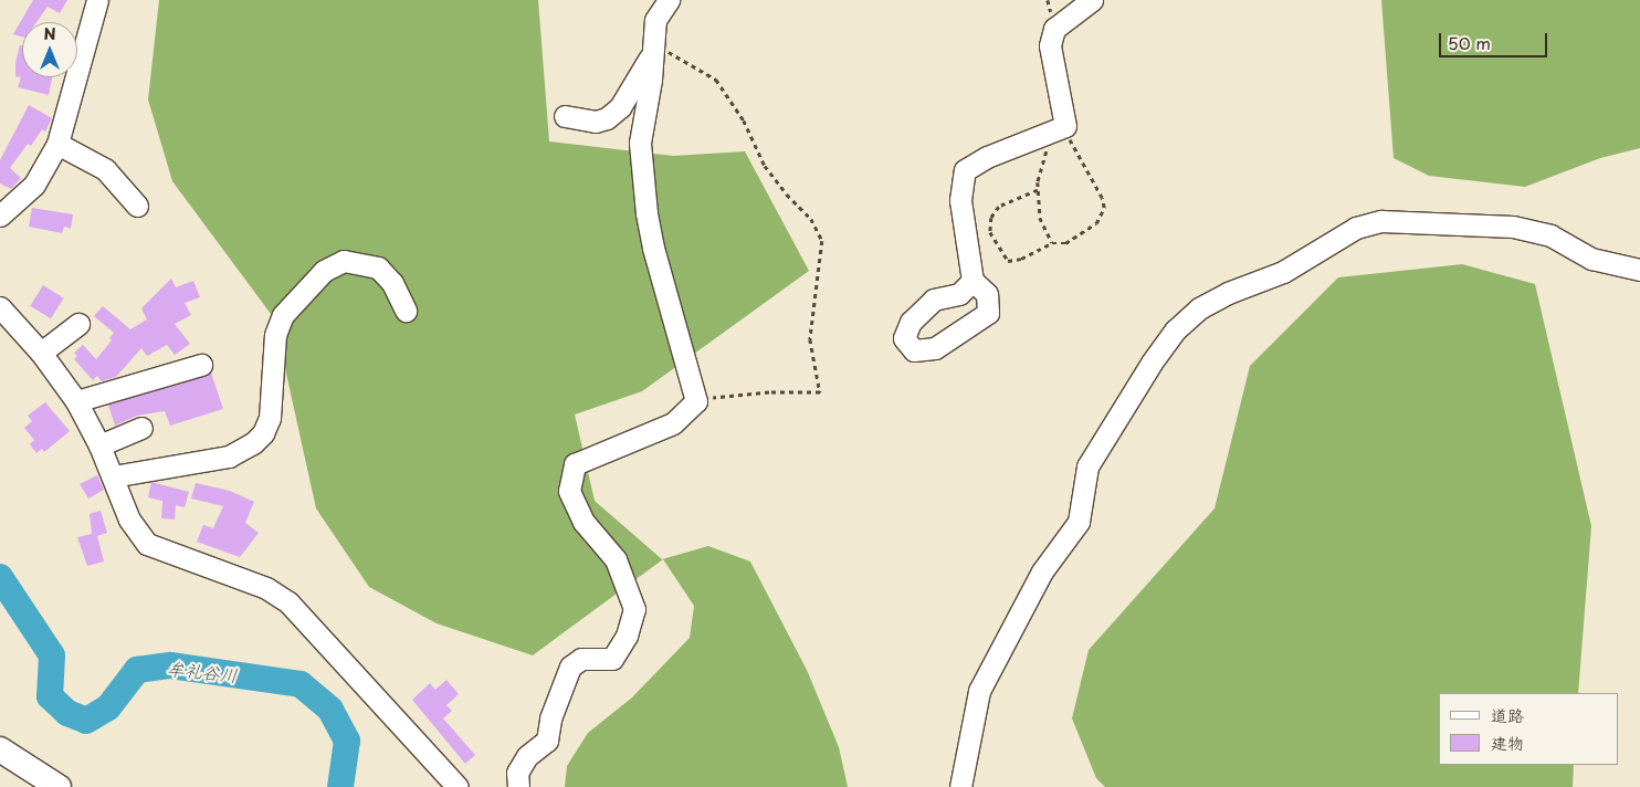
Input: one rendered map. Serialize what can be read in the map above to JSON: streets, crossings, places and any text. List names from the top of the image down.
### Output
{
  "water": ["牟礼谷川"],
  "legend": ["道路", "建物"],
  "scale_bar": "50 m",
  "north": "top"
}
